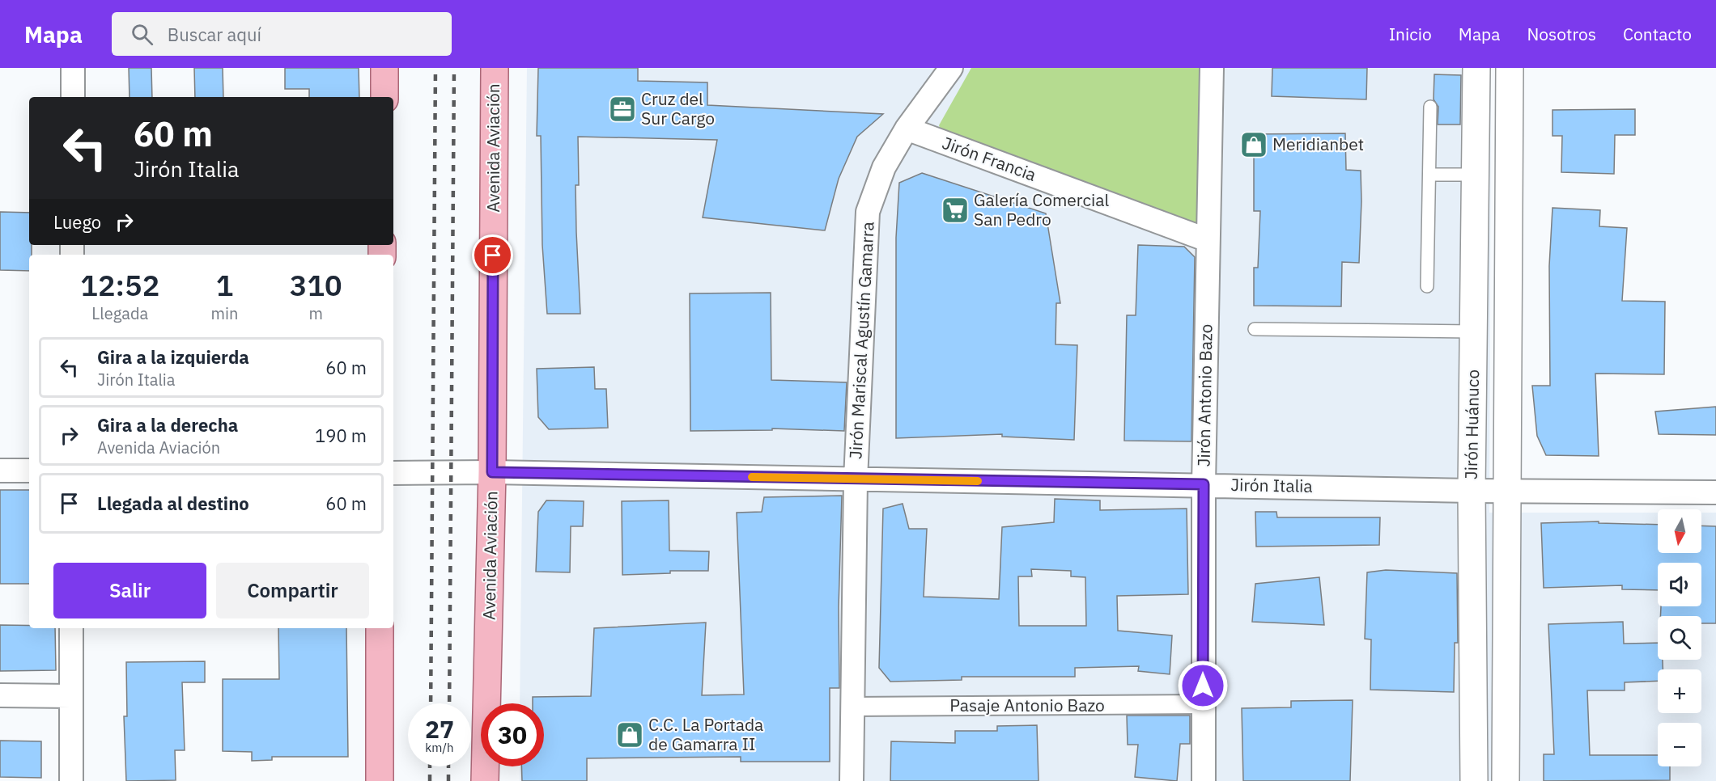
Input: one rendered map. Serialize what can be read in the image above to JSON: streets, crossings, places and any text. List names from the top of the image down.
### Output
{
  "streets": {
    "main road": ["Avenida Aviación"],
    "street": [
      "Jirón Francia",
      "Jirón Mariscal Agustín Gamarra",
      "Jirón Antonio Bazo",
      "Jirón Huánuco",
      "Jirón Italia",
      "Pasaje Antonio Bazo"
    ]
  },
  "crossings": [
    ["Avenida Aviación", "Jirón Italia"],
    ["Jirón Francia", "Jirón Mariscal Agustín Gamarra"],
    ["Jirón Francia", "Jirón Antonio Bazo"],
    ["Jirón Mariscal Agustín Gamarra", "Jirón Italia"],
    ["Jirón Mariscal Agustín Gamarra", "Pasaje Antonio Bazo"],
    ["Jirón Antonio Bazo", "Jirón Italia"],
    ["Jirón Antonio Bazo", "Pasaje Antonio Bazo"],
    ["Jirón Huánuco", "Jirón Italia"]
  ],
  "places": {
    "office": ["Cruz del Sur Cargo"],
    "shop": ["Meridianbet", "C.C. La Portada de Gamarra II"],
    "supermarket": ["Galería Comercial San Pedro"]
  },
  "north": "bottom",
  "page": {
    "header": "Mapa",
    "search": "Buscar aquí",
    "nav": [
      "Inicio",
      "Mapa",
      "Nosotros",
      "Contacto"
    ],
    "turn": ["60 m", "Jirón Italia"],
    "then": "Luego",
    "eta": [
      "12:52",
      "Llegada",
      "1",
      "min",
      "310",
      "m"
    ],
    "list": [
      {
        "name": "Gira a la izquierda",
        "note": "Jirón Italia",
        "value": "60 m"
      },
      {
        "name": "Gira a la derecha",
        "note": "Avenida Aviación",
        "value": "190 m"
      },
      {
        "name": "Llegada al destino",
        "value": "60 m"
      }
    ],
    "map_buttons": ["+", "−"],
    "buttons": ["Salir", "Compartir"],
    "speed": "27 km/h",
    "limit": "30"
  }
}
